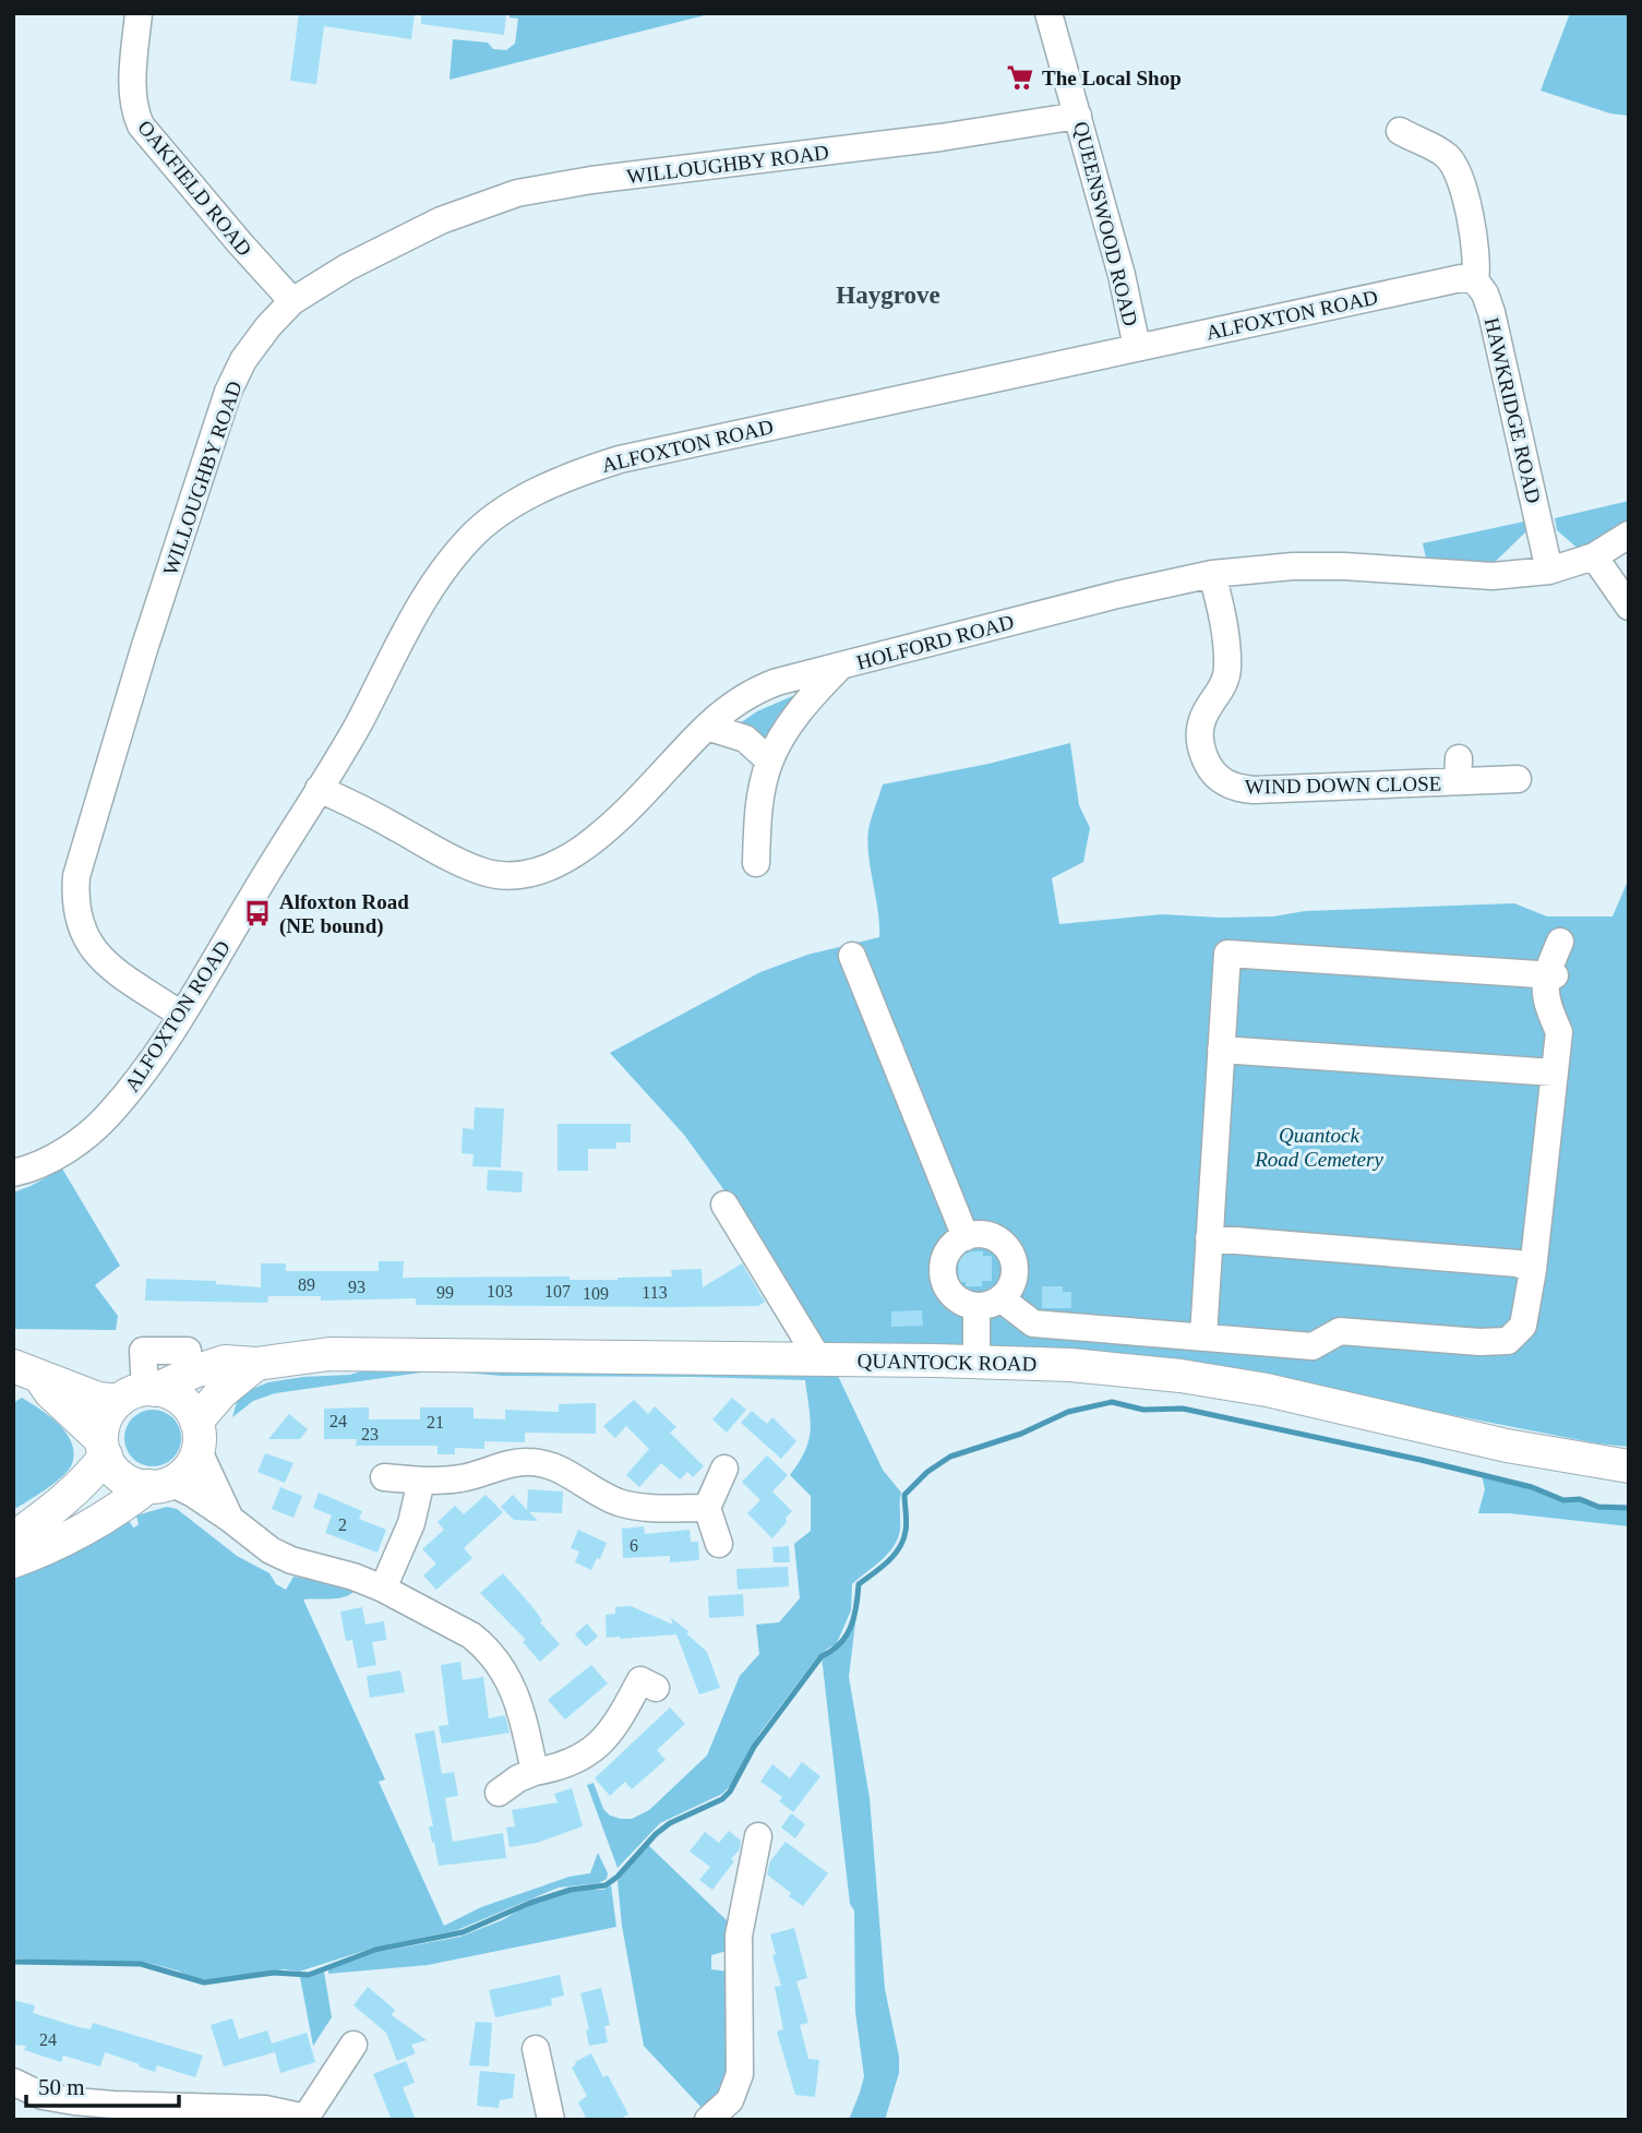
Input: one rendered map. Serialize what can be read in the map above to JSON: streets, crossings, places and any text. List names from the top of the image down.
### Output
{
  "streets": {
    "main road": ["QUANTOCK ROAD"],
    "street": [
      "WILLOUGHBY ROAD",
      "OAKFIELD ROAD",
      "QUEENSWOOD ROAD",
      "ALFOXTON ROAD",
      "HAWKRIDGE ROAD",
      "HOLFORD ROAD",
      "WIND DOWN CLOSE"
    ]
  },
  "crossings": [
    ["WILLOUGHBY ROAD", "OAKFIELD ROAD"],
    ["WILLOUGHBY ROAD", "QUEENSWOOD ROAD"],
    ["WILLOUGHBY ROAD", "ALFOXTON ROAD"],
    ["QUEENSWOOD ROAD", "ALFOXTON ROAD"],
    ["ALFOXTON ROAD", "HAWKRIDGE ROAD"],
    ["ALFOXTON ROAD", "HOLFORD ROAD"],
    ["HAWKRIDGE ROAD", "HOLFORD ROAD"],
    ["HOLFORD ROAD", "WIND DOWN CLOSE"]
  ],
  "districts": ["Haygrove"],
  "parks": ["Quantock Road Cemetery"],
  "places": {
    "supermarket": ["The Local Shop"],
    "bus stop": ["Alfoxton Road (NE bound)"]
  },
  "house_numbers": [
    "89",
    "93",
    "103",
    "107",
    "99",
    "113",
    "109",
    "24",
    "21",
    "23",
    "2",
    "6",
    "24"
  ],
  "scale_bar": "50 m"
}
